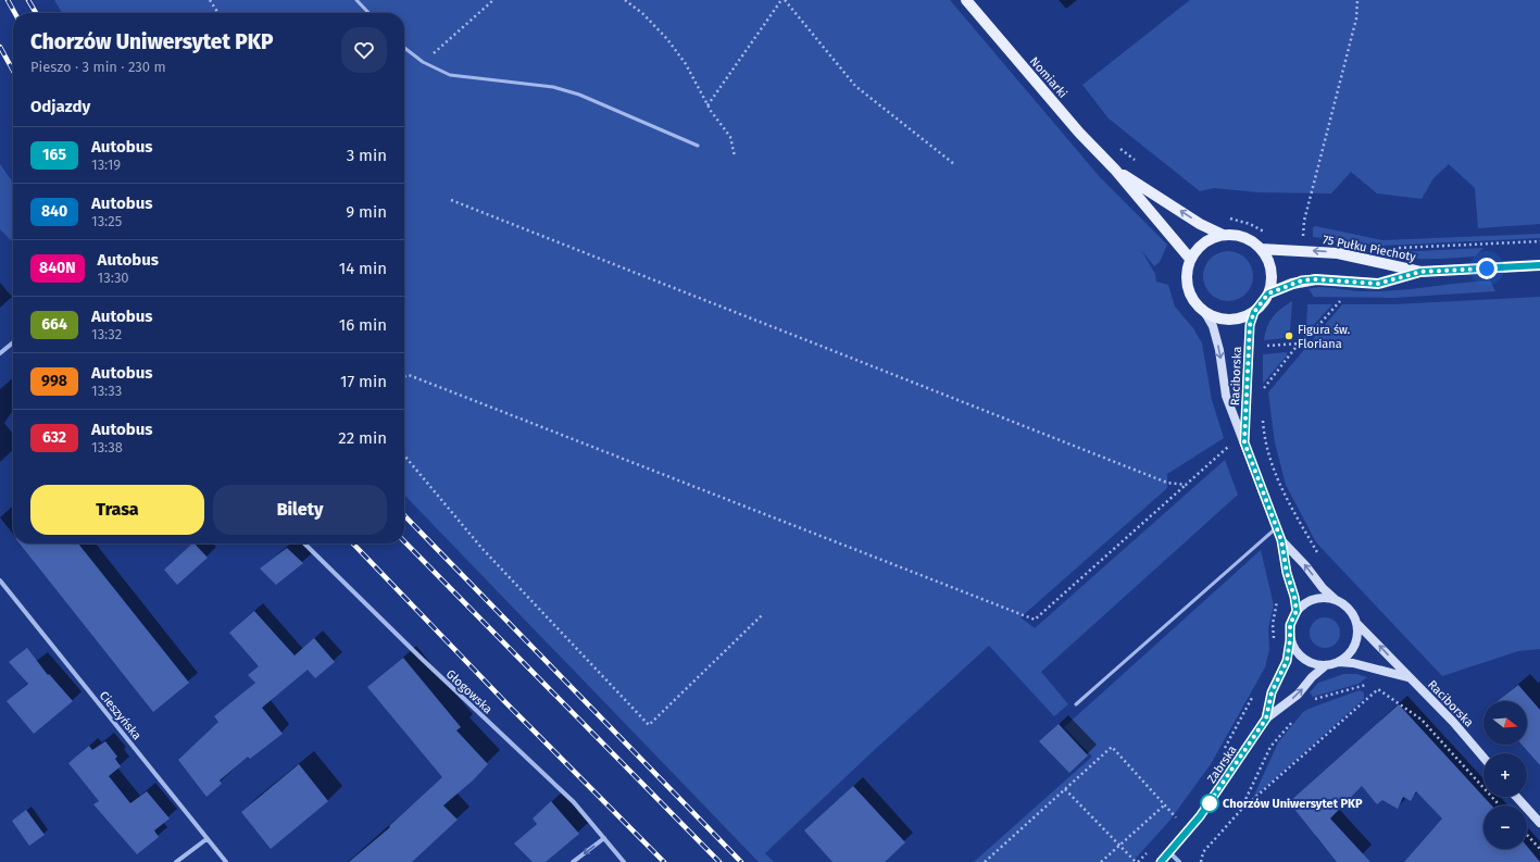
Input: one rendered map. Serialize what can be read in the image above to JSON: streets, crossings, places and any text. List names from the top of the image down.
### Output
{
  "streets": {
    "main road": ["Nomiarki", "75 Pułku Piechoty"],
    "street": [
      "Raciborska",
      "Głogowska",
      "Cieszyńska",
      "Zabrska"
    ]
  },
  "crossings": [
    ["Nomiarki", "75 Pułku Piechoty"],
    ["Nomiarki", "Raciborska"],
    ["75 Pułku Piechoty", "Raciborska"],
    ["Raciborska", "Zabrska"]
  ],
  "places": ["Figura św. Floriana", "Chorzów Uniwersytet PKP"],
  "lines": ["bus line 165"],
  "north": "right",
  "page": {
    "heading": [
      ["Chorzów Uniwersytet PKP", "Pieszo · 3 min · 230 m"],
      "Odjazdy"
    ],
    "list": [
      {
        "mark": "165",
        "name": "Autobus",
        "note": "13:19",
        "value": "3 min"
      },
      {
        "mark": "840",
        "name": "Autobus",
        "note": "13:25",
        "value": "9 min"
      },
      {
        "mark": "840N",
        "name": "Autobus",
        "note": "13:30",
        "value": "14 min"
      },
      {
        "mark": "664",
        "name": "Autobus",
        "note": "13:32",
        "value": "16 min"
      },
      {
        "mark": "998",
        "name": "Autobus",
        "note": "13:33",
        "value": "17 min"
      },
      {
        "mark": "632",
        "name": "Autobus",
        "note": "13:38",
        "value": "22 min"
      }
    ],
    "buttons": ["Trasa", "Bilety"],
    "map_buttons": ["+", "−"]
  }
}
